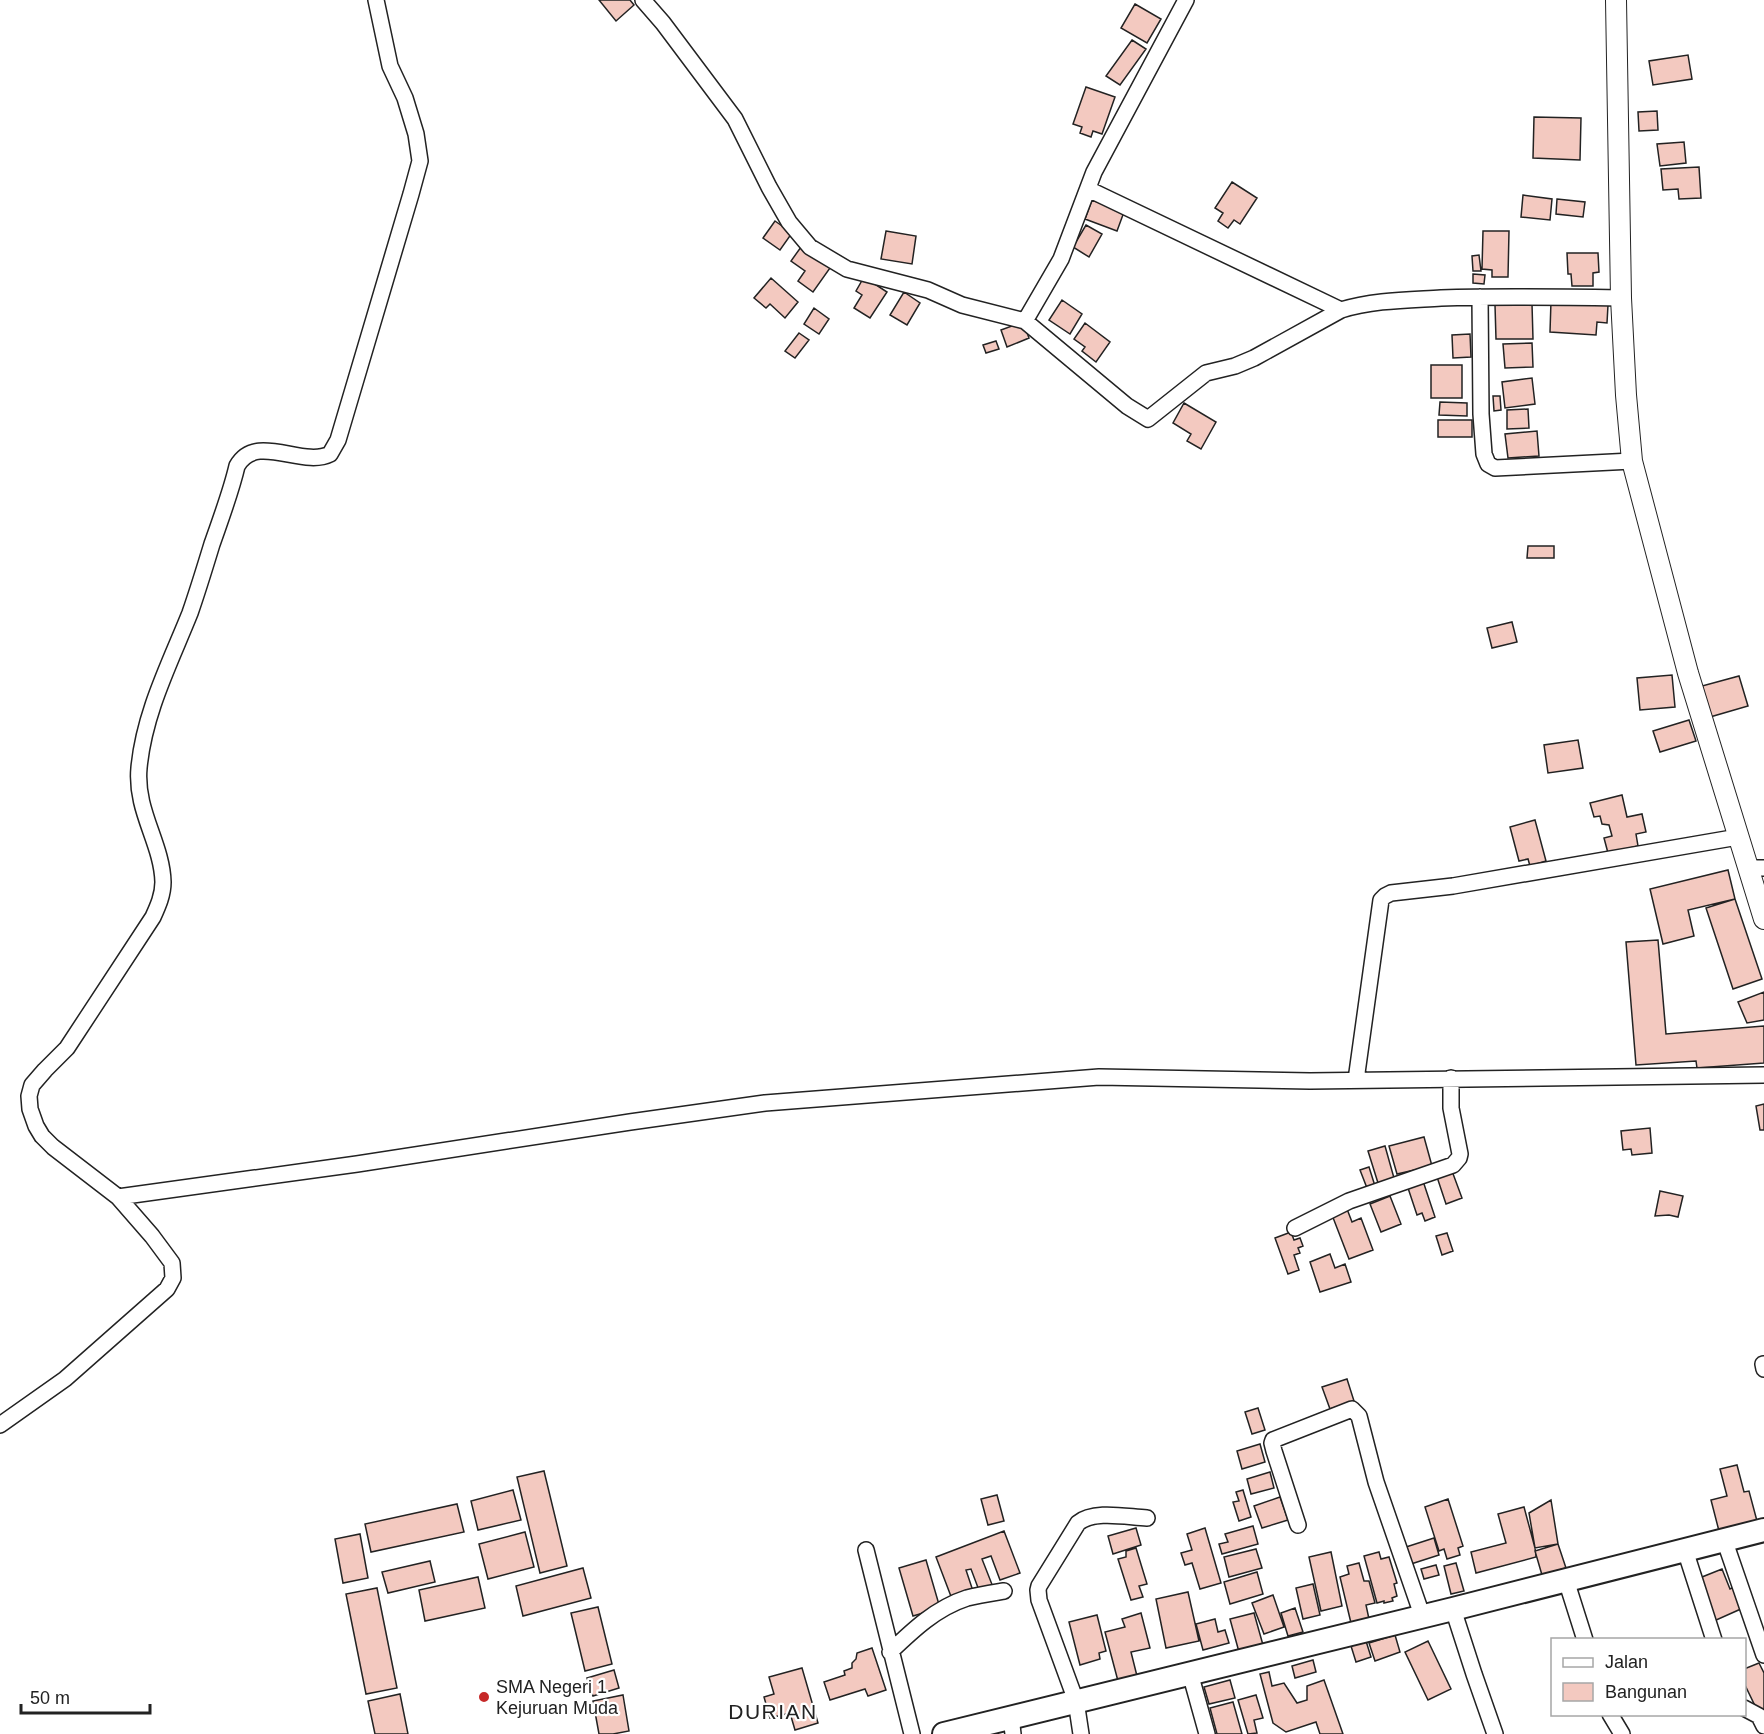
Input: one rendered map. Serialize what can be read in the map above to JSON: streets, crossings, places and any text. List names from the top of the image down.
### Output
{
  "districts": ["DURIAN"],
  "places": ["SMA Negeri 1 Kejuruan Muda"],
  "legend": ["Jalan", "Bangunan"],
  "scale_bar": "50 m"
}
